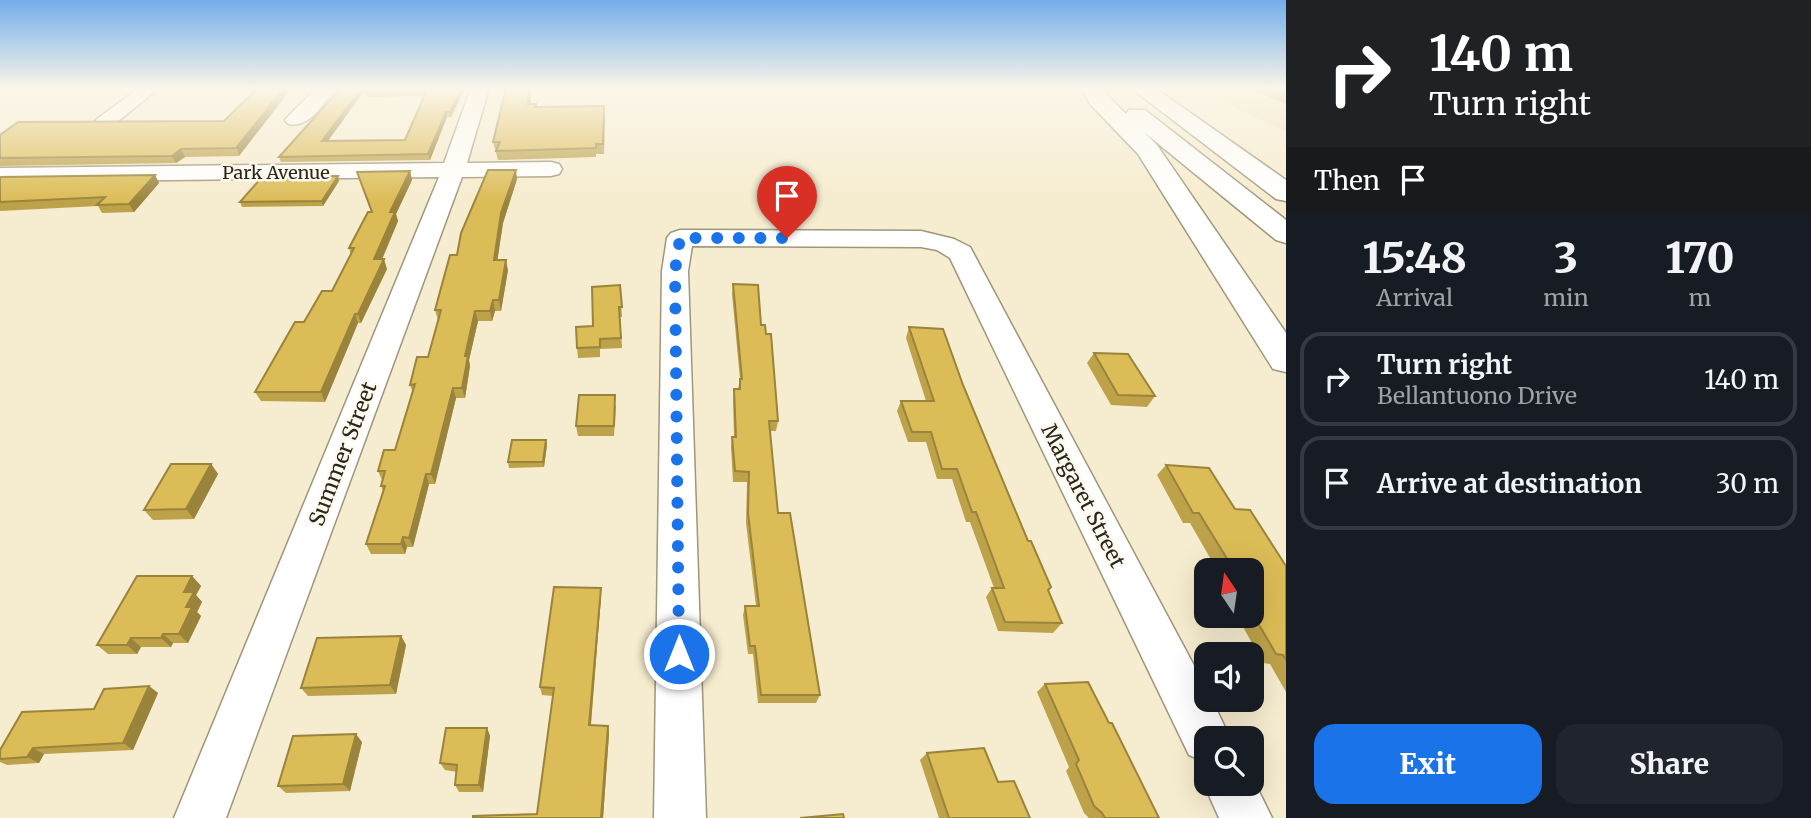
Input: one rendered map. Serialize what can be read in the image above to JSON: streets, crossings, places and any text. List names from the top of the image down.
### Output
{
  "streets": {
    "street": ["Park Avenue", "Summer Street", "Margaret Street"]
  },
  "crossings": [
    ["Park Avenue", "Summer Street"]
  ],
  "north": "top",
  "page": {
    "turn": ["140 m", "Turn right"],
    "then": "Then",
    "eta": [
      "15:48",
      "Arrival",
      "3",
      "min",
      "170",
      "m"
    ],
    "list": [
      {
        "name": "Turn right",
        "note": "Bellantuono Drive",
        "value": "140 m"
      },
      {
        "name": "Arrive at destination",
        "value": "30 m"
      }
    ],
    "buttons": ["Exit", "Share"]
  }
}
